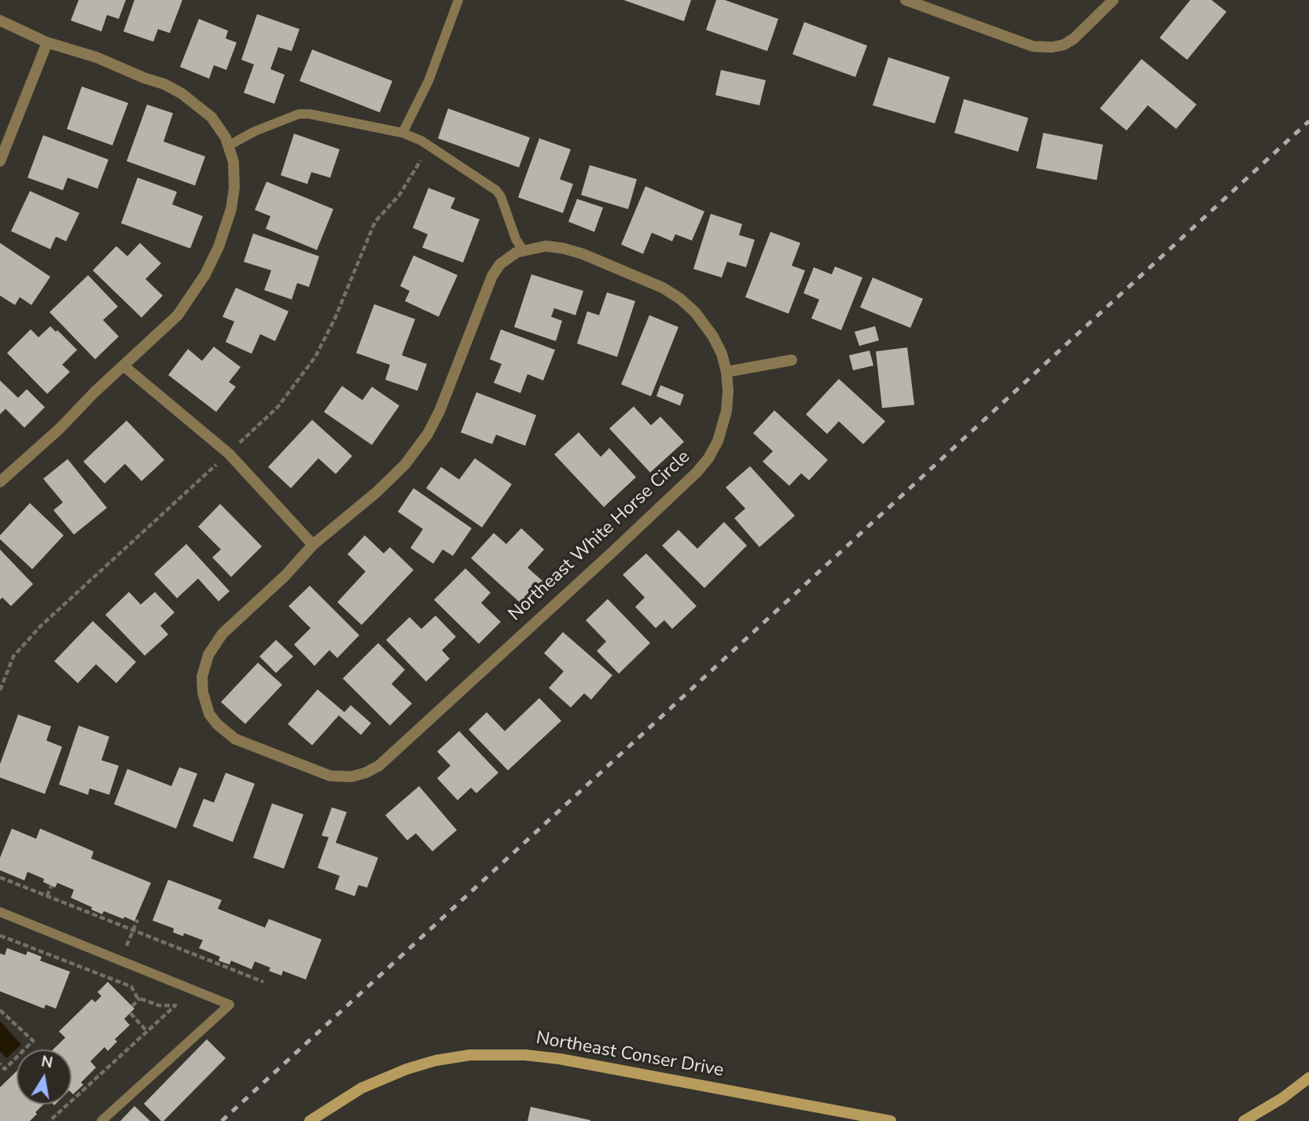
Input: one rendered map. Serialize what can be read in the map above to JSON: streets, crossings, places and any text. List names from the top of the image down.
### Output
{
  "streets": {
    "street": ["Northeast White Horse Circle", "Northeast Conser Drive"]
  },
  "north": "top"
}
